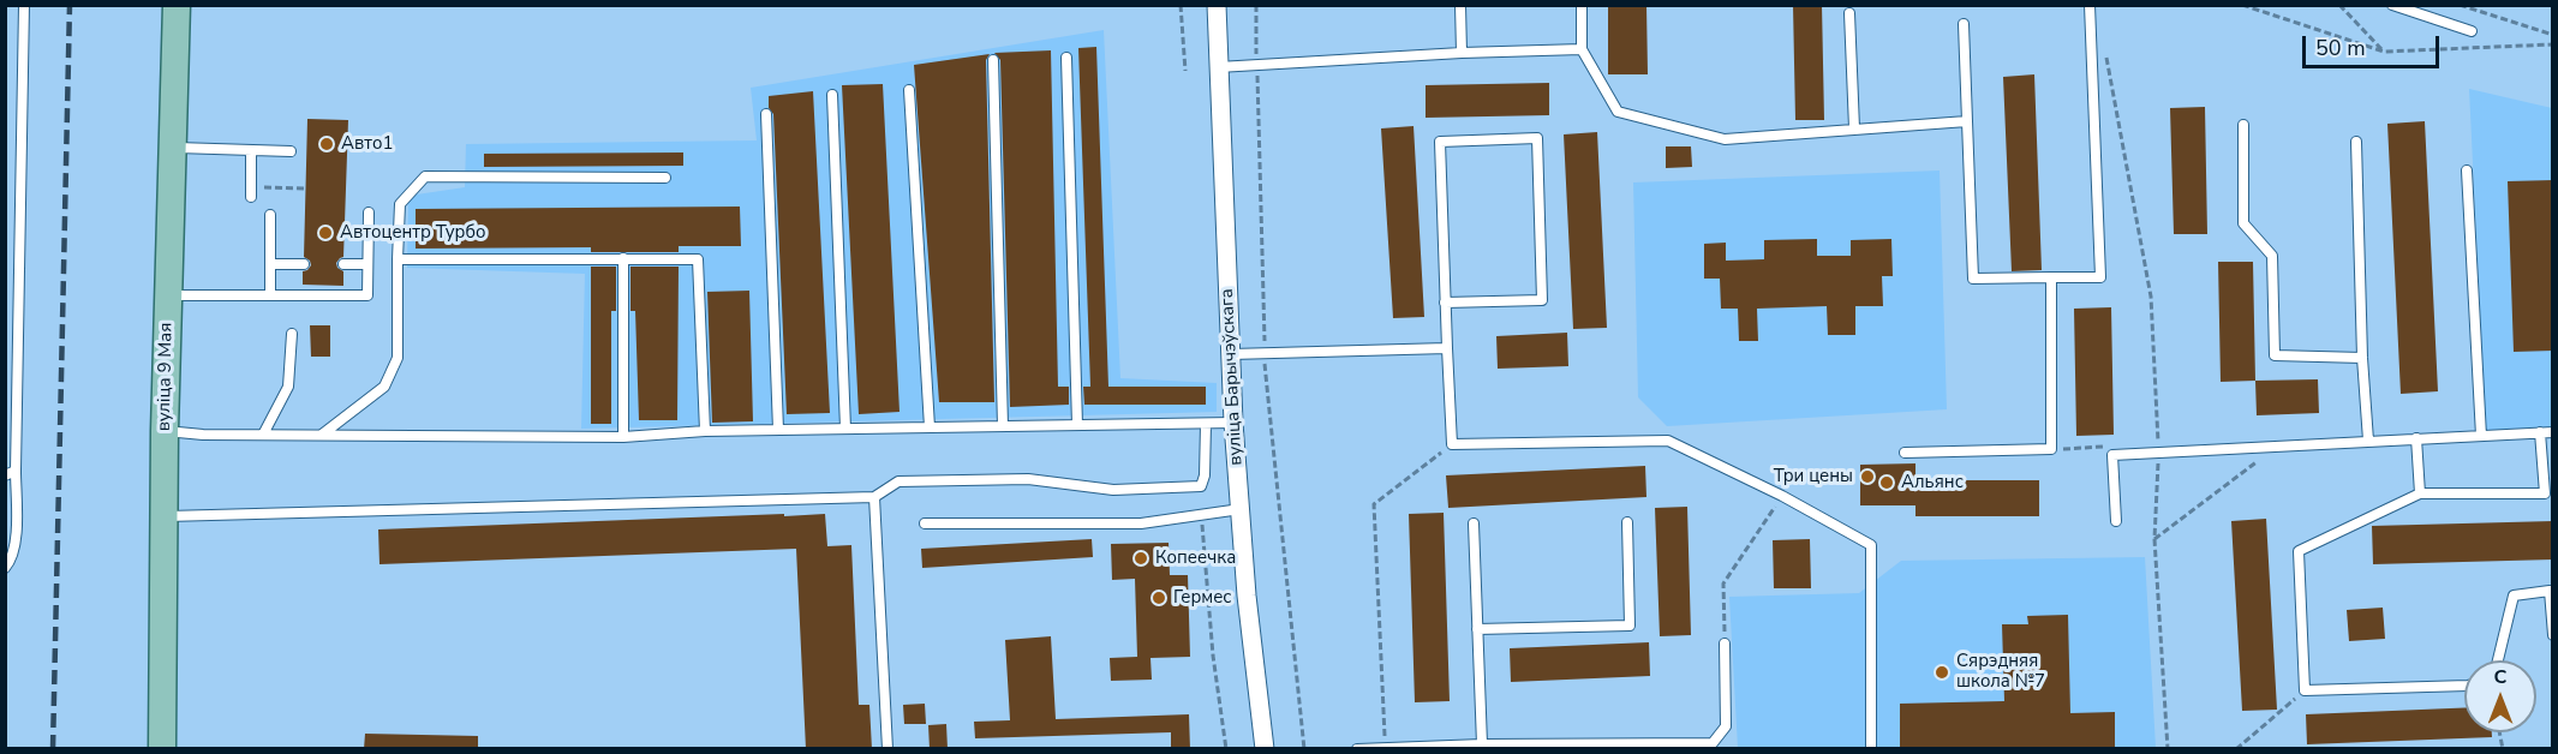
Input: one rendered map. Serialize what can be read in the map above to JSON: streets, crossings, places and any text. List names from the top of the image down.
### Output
{
  "streets": {
    "main road": ["вуліца 9 Мая"],
    "street": ["вуліца Барычэўскага"]
  },
  "places": [
    "Авто1",
    "Автоцентр Турбо",
    "Три цены",
    "Альянс",
    "Копеечка",
    "Гермес",
    "Сярэдняя школа №7"
  ],
  "scale_bar": "50 m",
  "north": "top"
}
